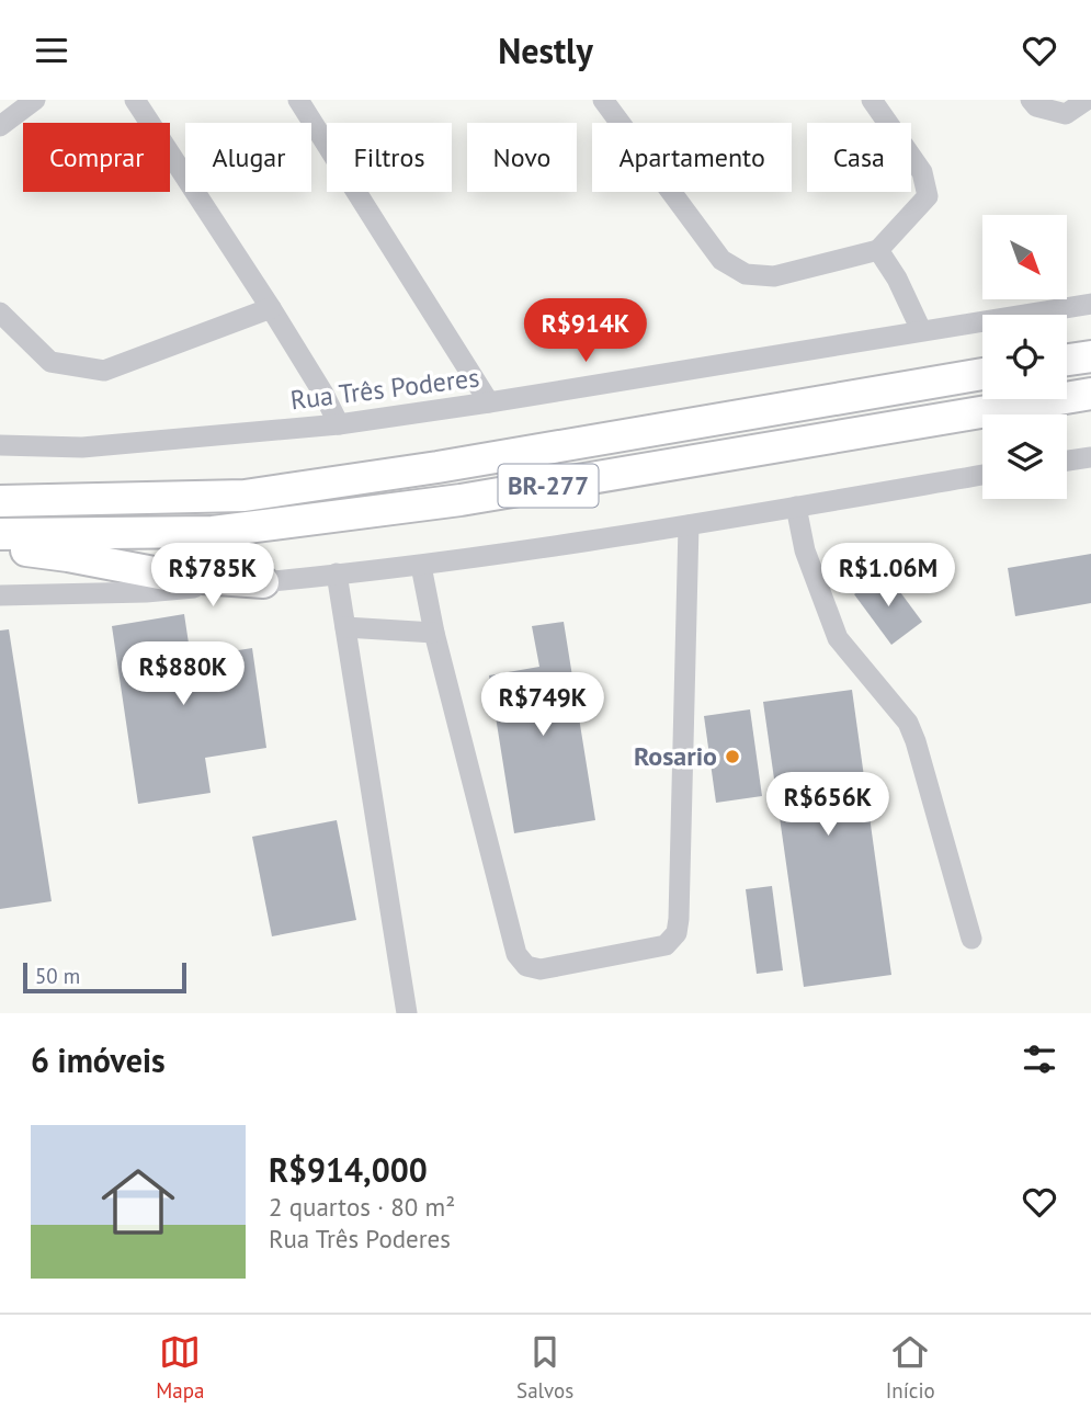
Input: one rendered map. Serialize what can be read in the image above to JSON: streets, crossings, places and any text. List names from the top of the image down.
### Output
{
  "streets": {
    "highway": ["BR-277"],
    "street": ["Rua Três Poderes"]
  },
  "places": ["Rosario"],
  "scale_bar": "50 m",
  "north": "bottom right",
  "page": {
    "header": "Nestly",
    "chip": [
      "Comprar",
      "Alugar",
      "Filtros",
      "Novo",
      "Apartamento",
      "Casa"
    ],
    "price": [
      "R$914K",
      "R$785K",
      "R$1.06M",
      "R$880K",
      "R$749K",
      "R$656K"
    ],
    "scale": "50 m",
    "heading": "6 imóveis",
    "list": [
      {
        "name": "R$914,000",
        "note": "2 quartos · 80 m² · Rua Três Poderes"
      }
    ],
    "tabs": ["Mapa", "Salvos", "Início"]
  }
}
